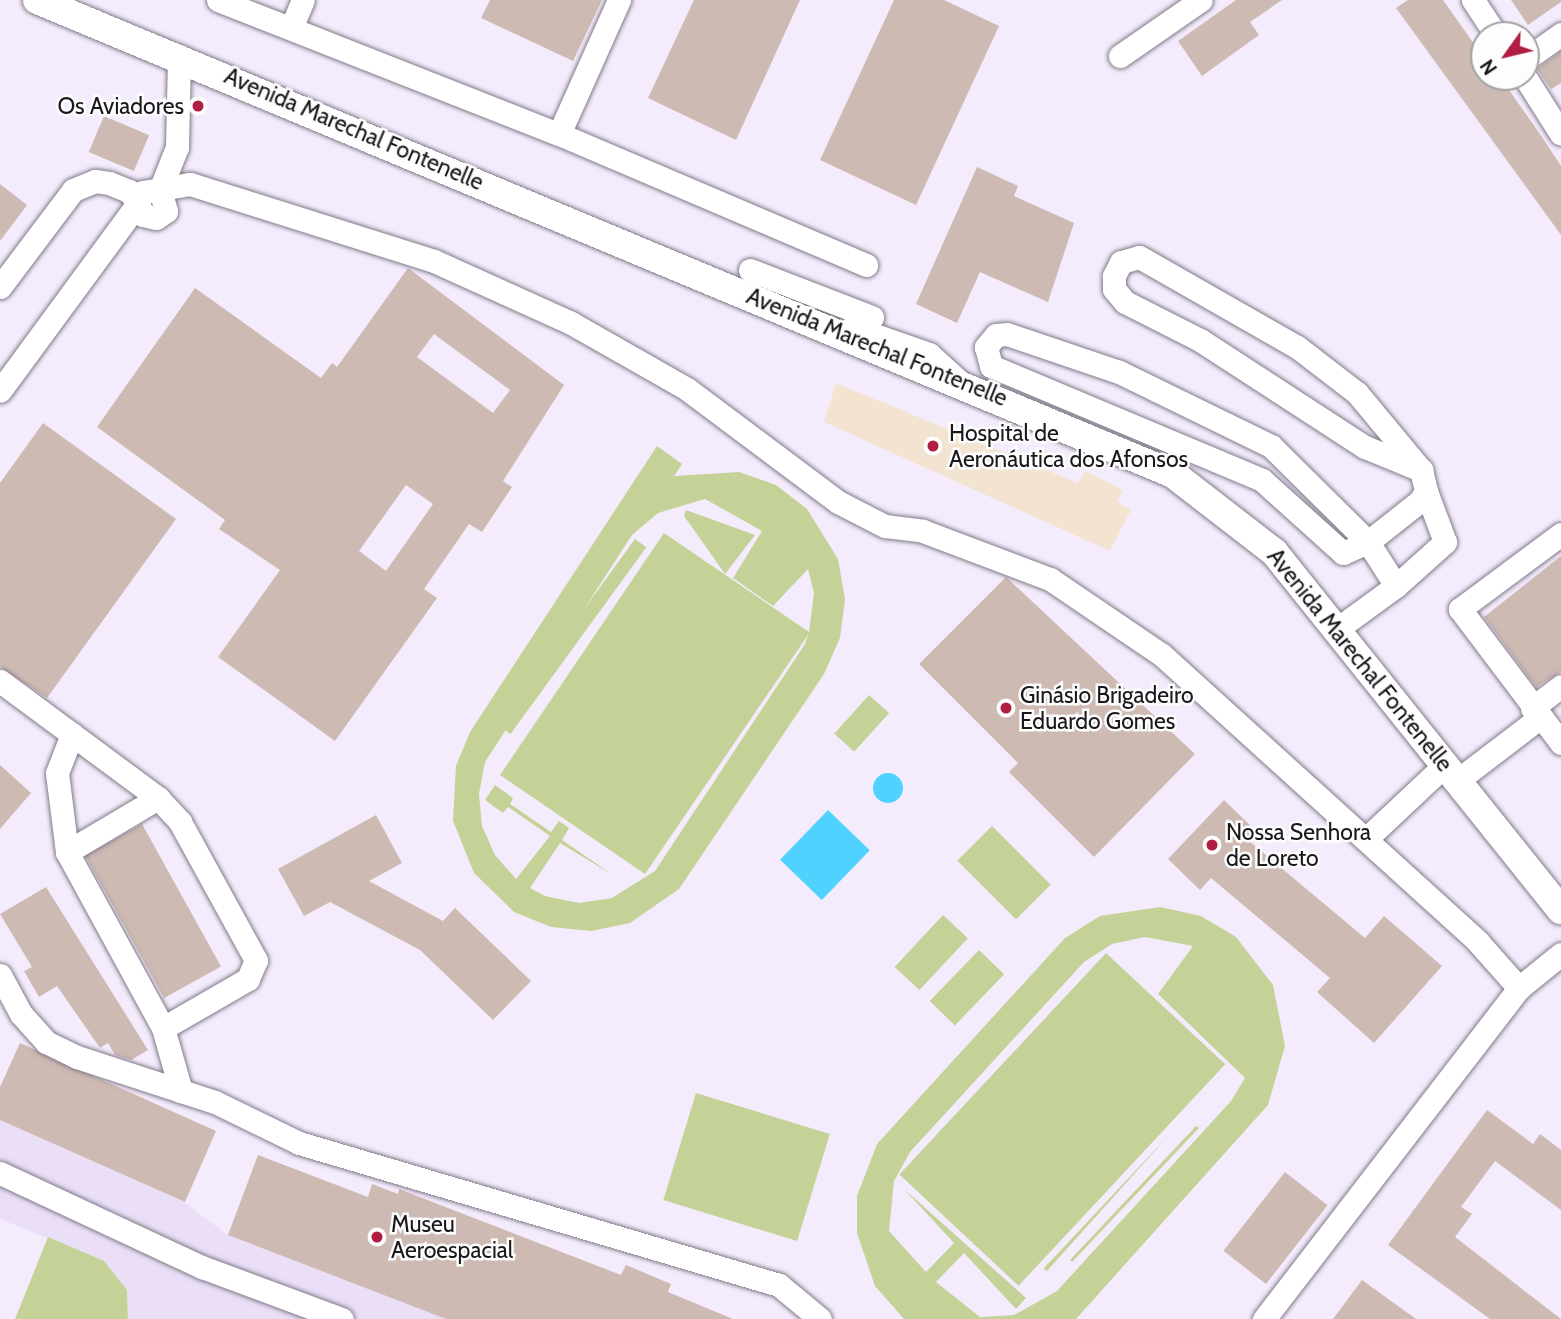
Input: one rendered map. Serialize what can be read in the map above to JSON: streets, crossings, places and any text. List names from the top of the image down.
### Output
{
  "streets": {
    "main road": ["Avenida Marechal Fontenelle"]
  },
  "places": [
    "Os Aviadores",
    "Hospital de Aeronáutica dos Afonsos",
    "Ginásio Brigadeiro Eduardo Gomes",
    "Nossa Senhora de Loreto",
    "Museu Aeroespacial"
  ],
  "north": "bottom left"
}
